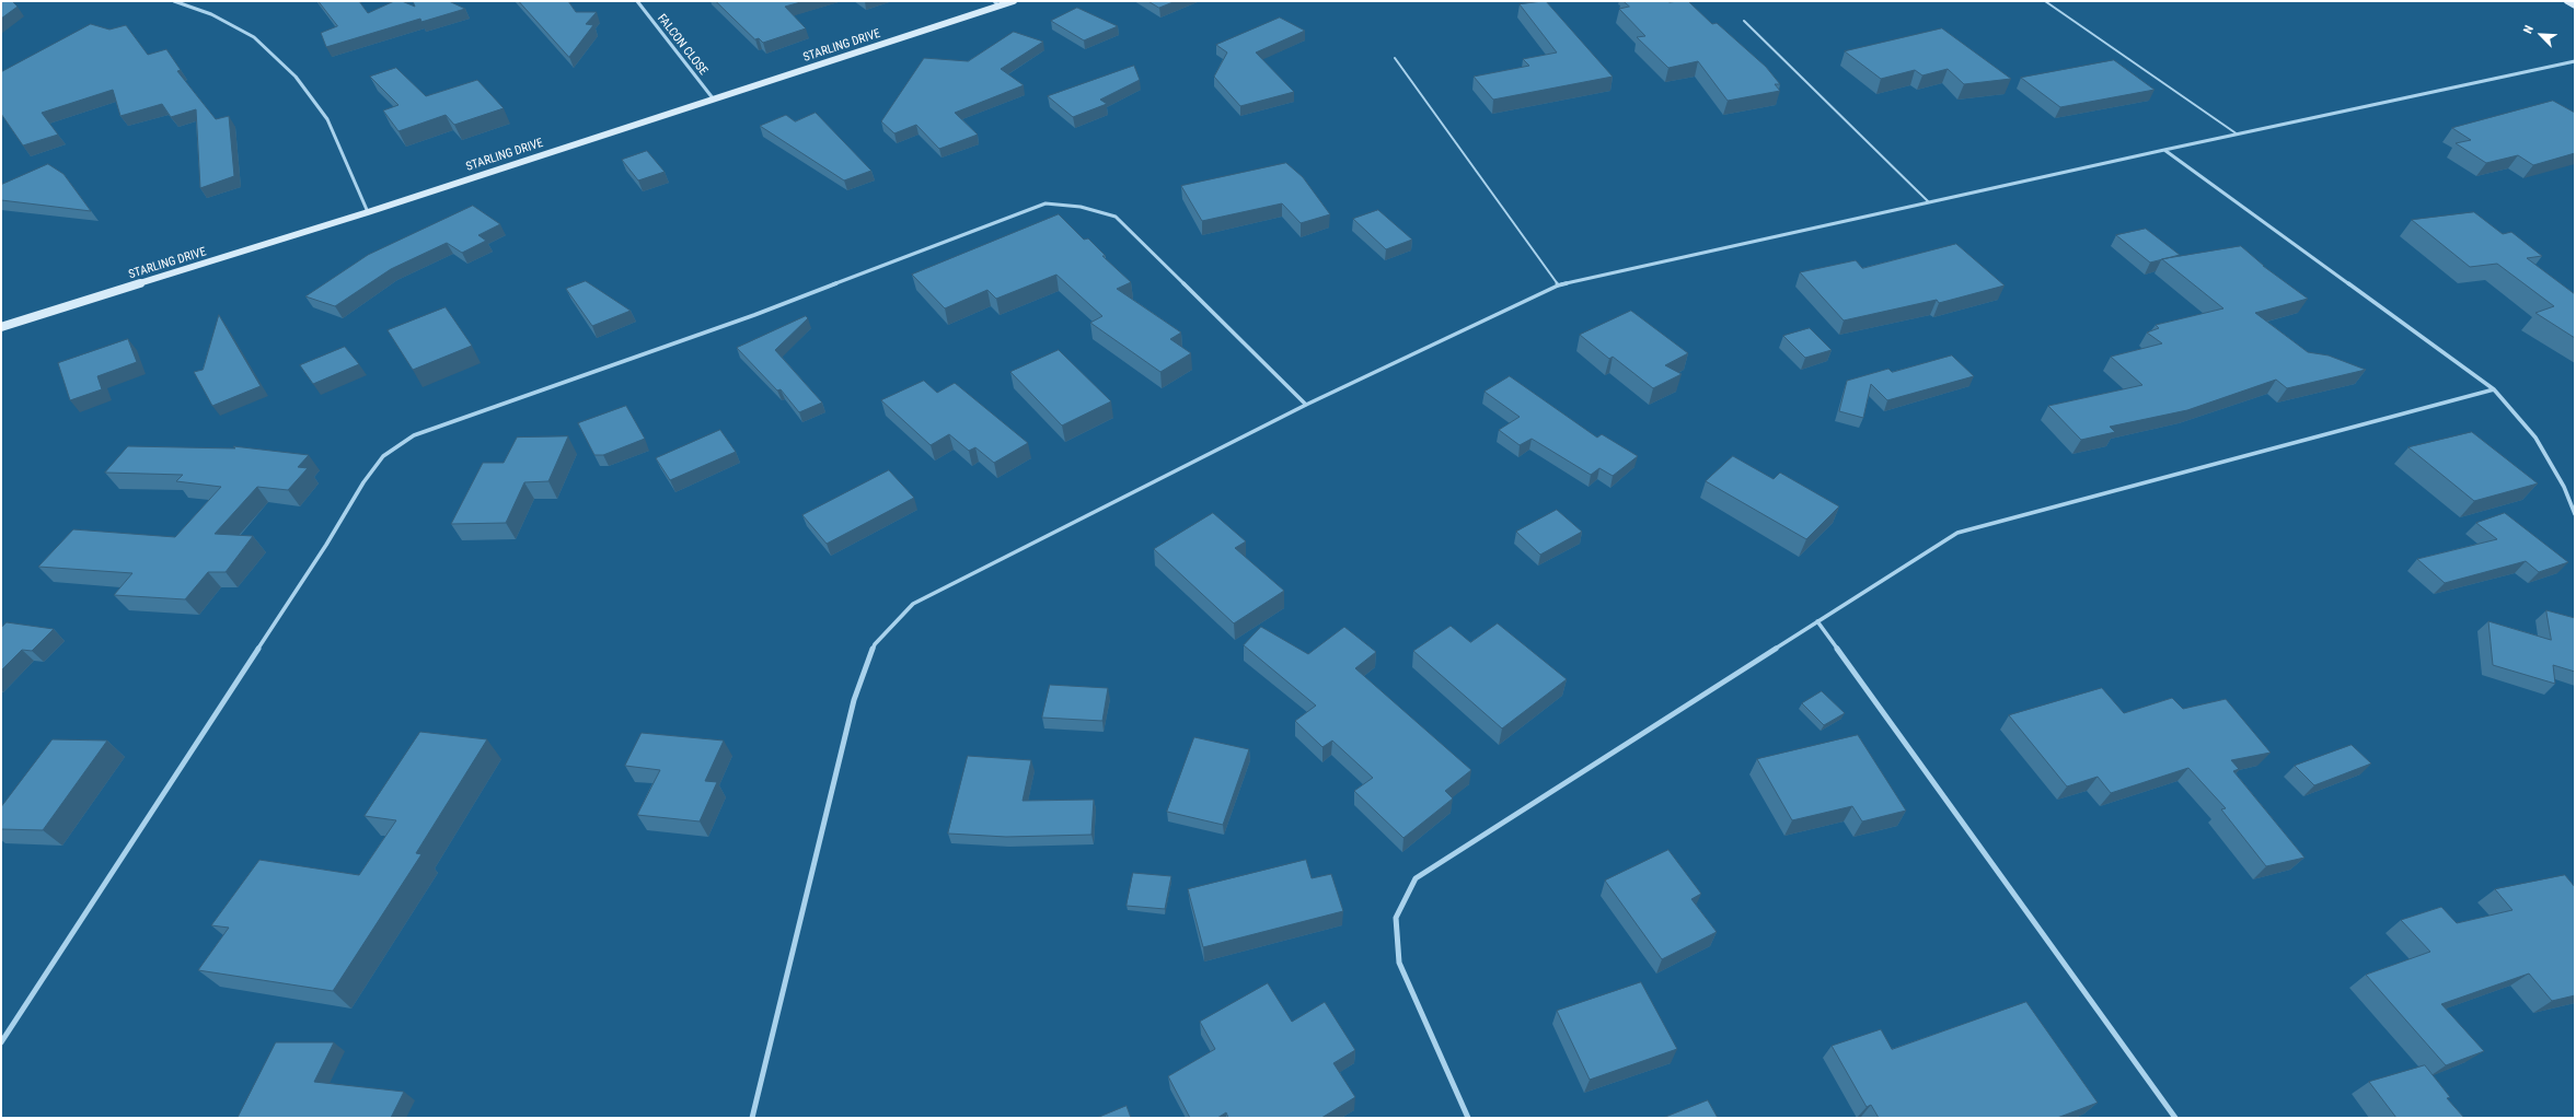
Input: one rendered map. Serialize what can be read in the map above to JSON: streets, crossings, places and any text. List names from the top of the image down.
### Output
{
  "streets": {
    "street": ["FALCON CLOSE", "STARLING DRIVE"]
  },
  "crossings": [
    ["FALCON CLOSE", "STARLING DRIVE"]
  ],
  "north": "top left"
}
